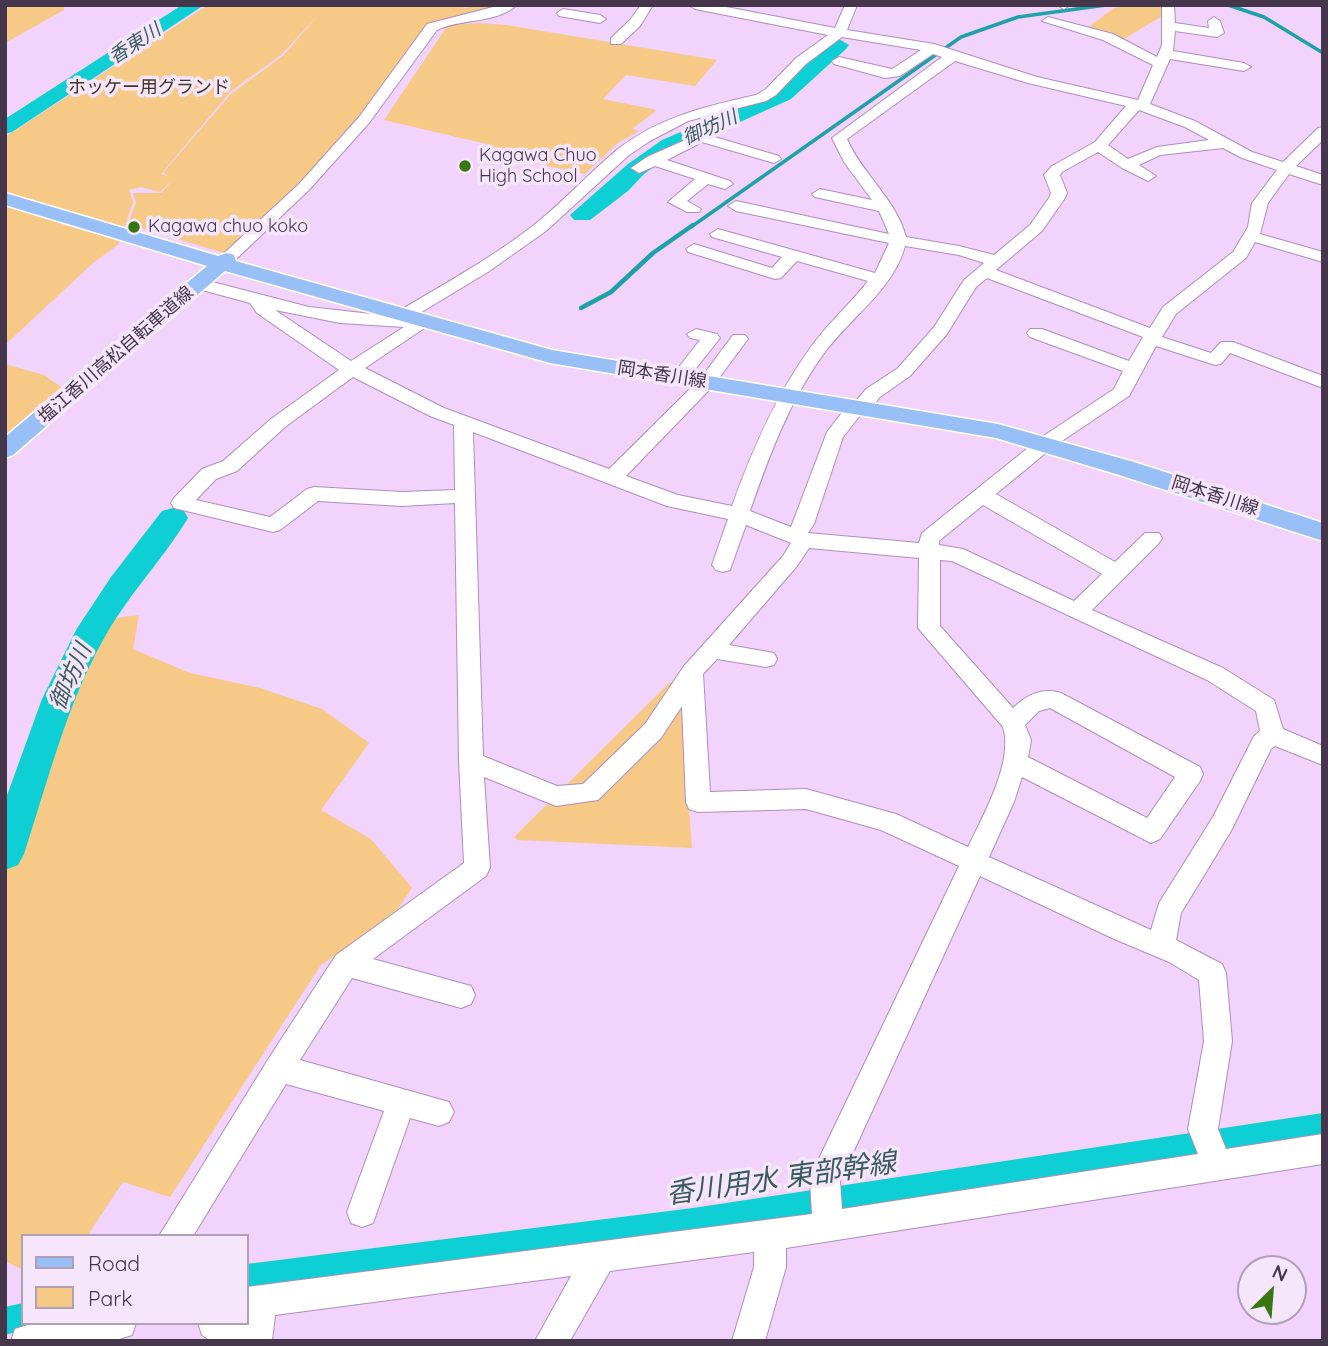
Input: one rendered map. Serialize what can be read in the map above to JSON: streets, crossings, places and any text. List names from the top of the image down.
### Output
{
  "streets": {
    "main road": ["塩江香川高松自転車道線", "岡本香川線"]
  },
  "crossings": [
    ["塩江香川高松自転車道線", "岡本香川線"]
  ],
  "water": ["香東川", "御坊川", "香川用水 東部幹線"],
  "parks": ["ホッケー用グランド"],
  "places": ["Kagawa Chuo High School", "Kagawa chuo koko"],
  "legend": ["Road", "Park"],
  "north": "top right"
}
